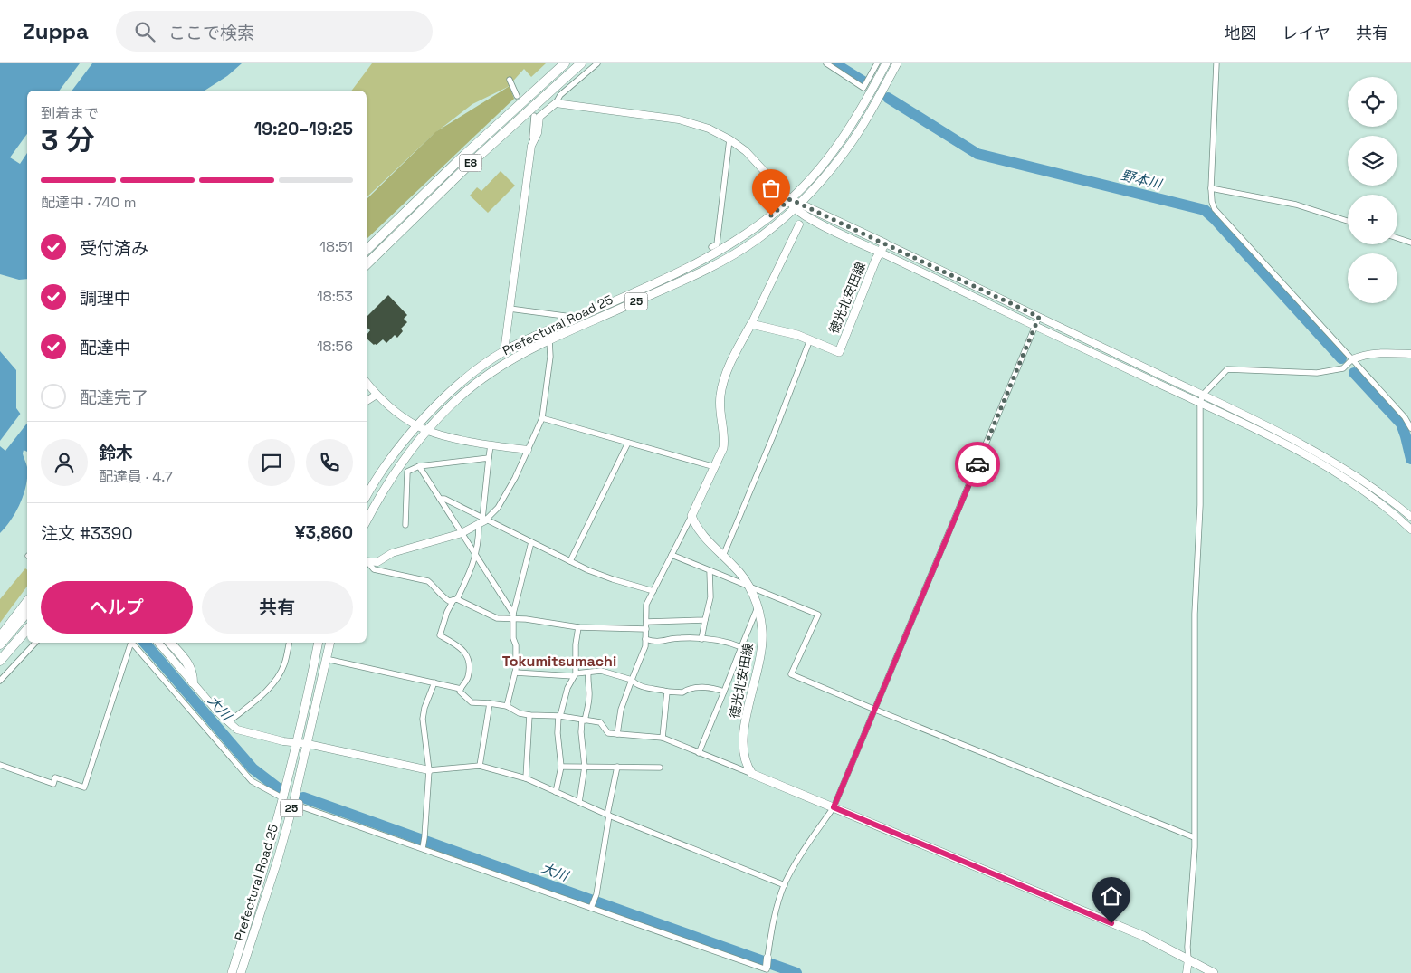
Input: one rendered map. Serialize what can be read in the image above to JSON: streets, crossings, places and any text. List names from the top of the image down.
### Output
{
  "streets": {
    "highway": ["E8"],
    "main road": ["徳光北安田線", "25", "Prefectural Road 25"]
  },
  "crossings": [
    ["徳光北安田線", "Prefectural Road 25"]
  ],
  "districts": ["Tokumitsumachi"],
  "water": ["野本川", "大川"],
  "page": {
    "header": "Zuppa",
    "search": "ここで検索",
    "nav": ["地図", "レイヤ", "共有"],
    "map_buttons": ["+", "−"],
    "heading": ["3 分", "到着まで", "19:20–19:25"],
    "panel": [
      "鈴木",
      "配達員 · 4.7",
      "注文 #3390",
      "¥3,860"
    ],
    "bar": "配達中 · 740 m",
    "list": [
      ["受付済み", "18:51"],
      ["調理中", "18:53"],
      ["配達中", "18:56"],
      "配達完了"
    ],
    "buttons": ["ヘルプ", "共有"]
  }
}
